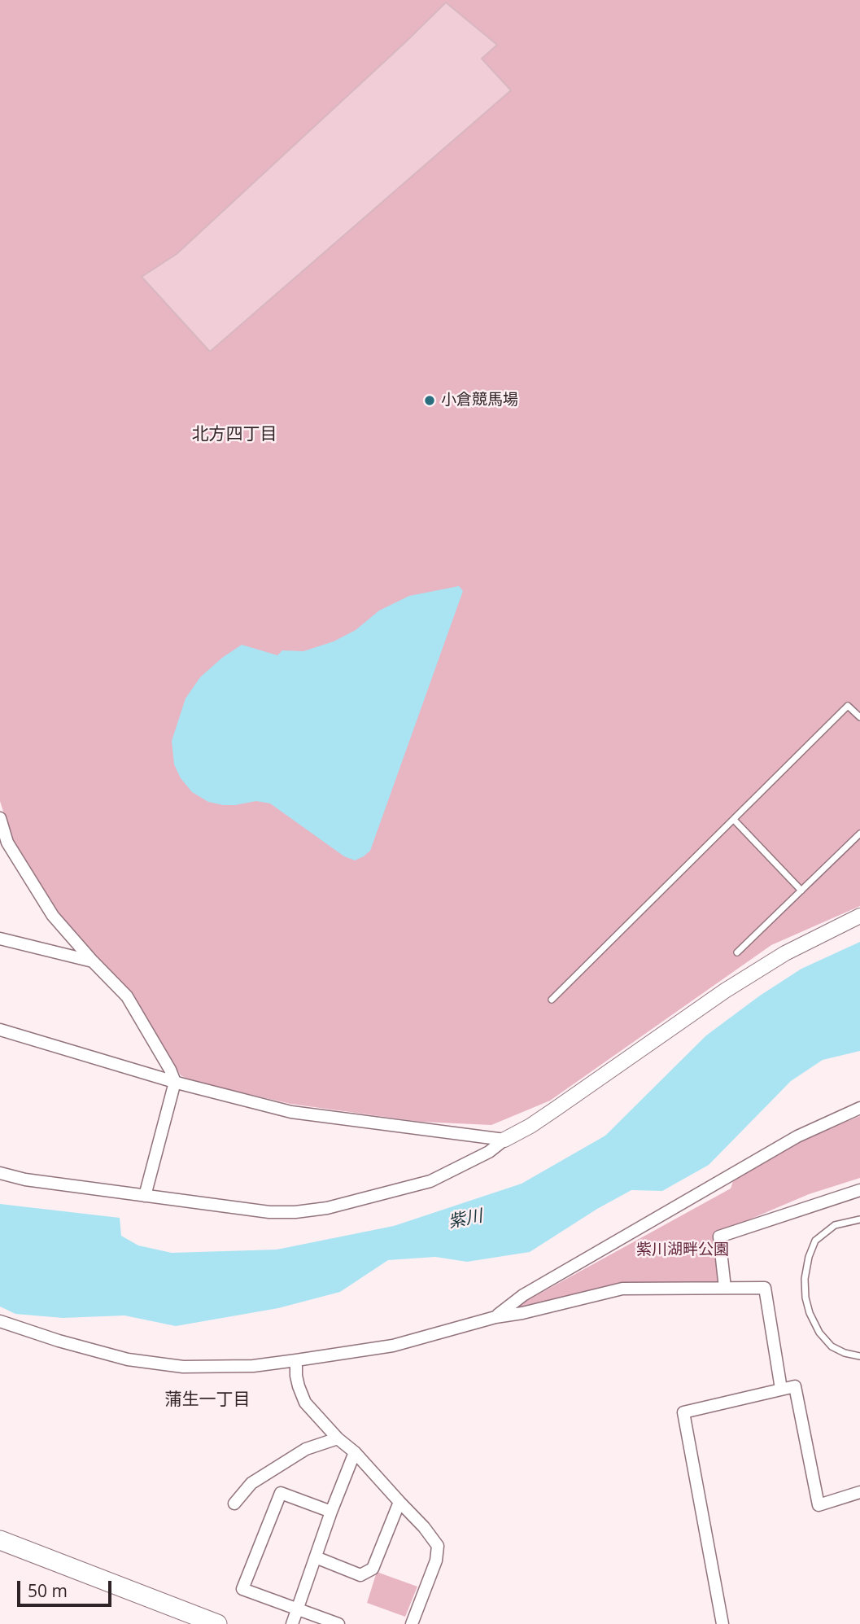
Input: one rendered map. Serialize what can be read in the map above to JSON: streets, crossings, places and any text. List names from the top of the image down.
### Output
{
  "districts": ["北方四丁目", "蒲生一丁目"],
  "water": ["紫川"],
  "parks": ["紫川湖畔公園"],
  "places": ["小倉競馬場"],
  "scale_bar": "50 m"
}
